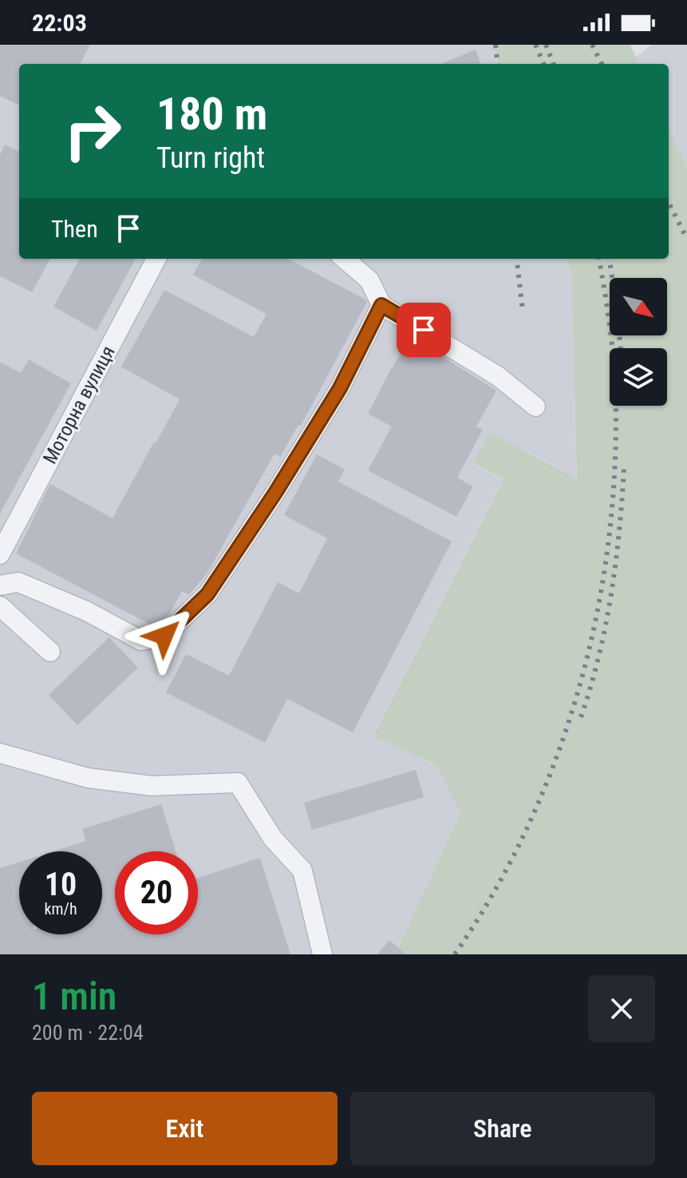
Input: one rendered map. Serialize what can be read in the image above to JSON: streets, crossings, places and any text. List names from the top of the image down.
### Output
{
  "streets": {
    "lane": ["Моторна вулиця"]
  },
  "north": "bottom right",
  "page": {
    "status": "22:03",
    "turn": ["180 m", "Turn right"],
    "then": "Then",
    "speed": "10 km/h",
    "limit": "20",
    "heading": ["1 min", "200 m · 22:04"],
    "buttons": ["Exit", "Share"]
  }
}
